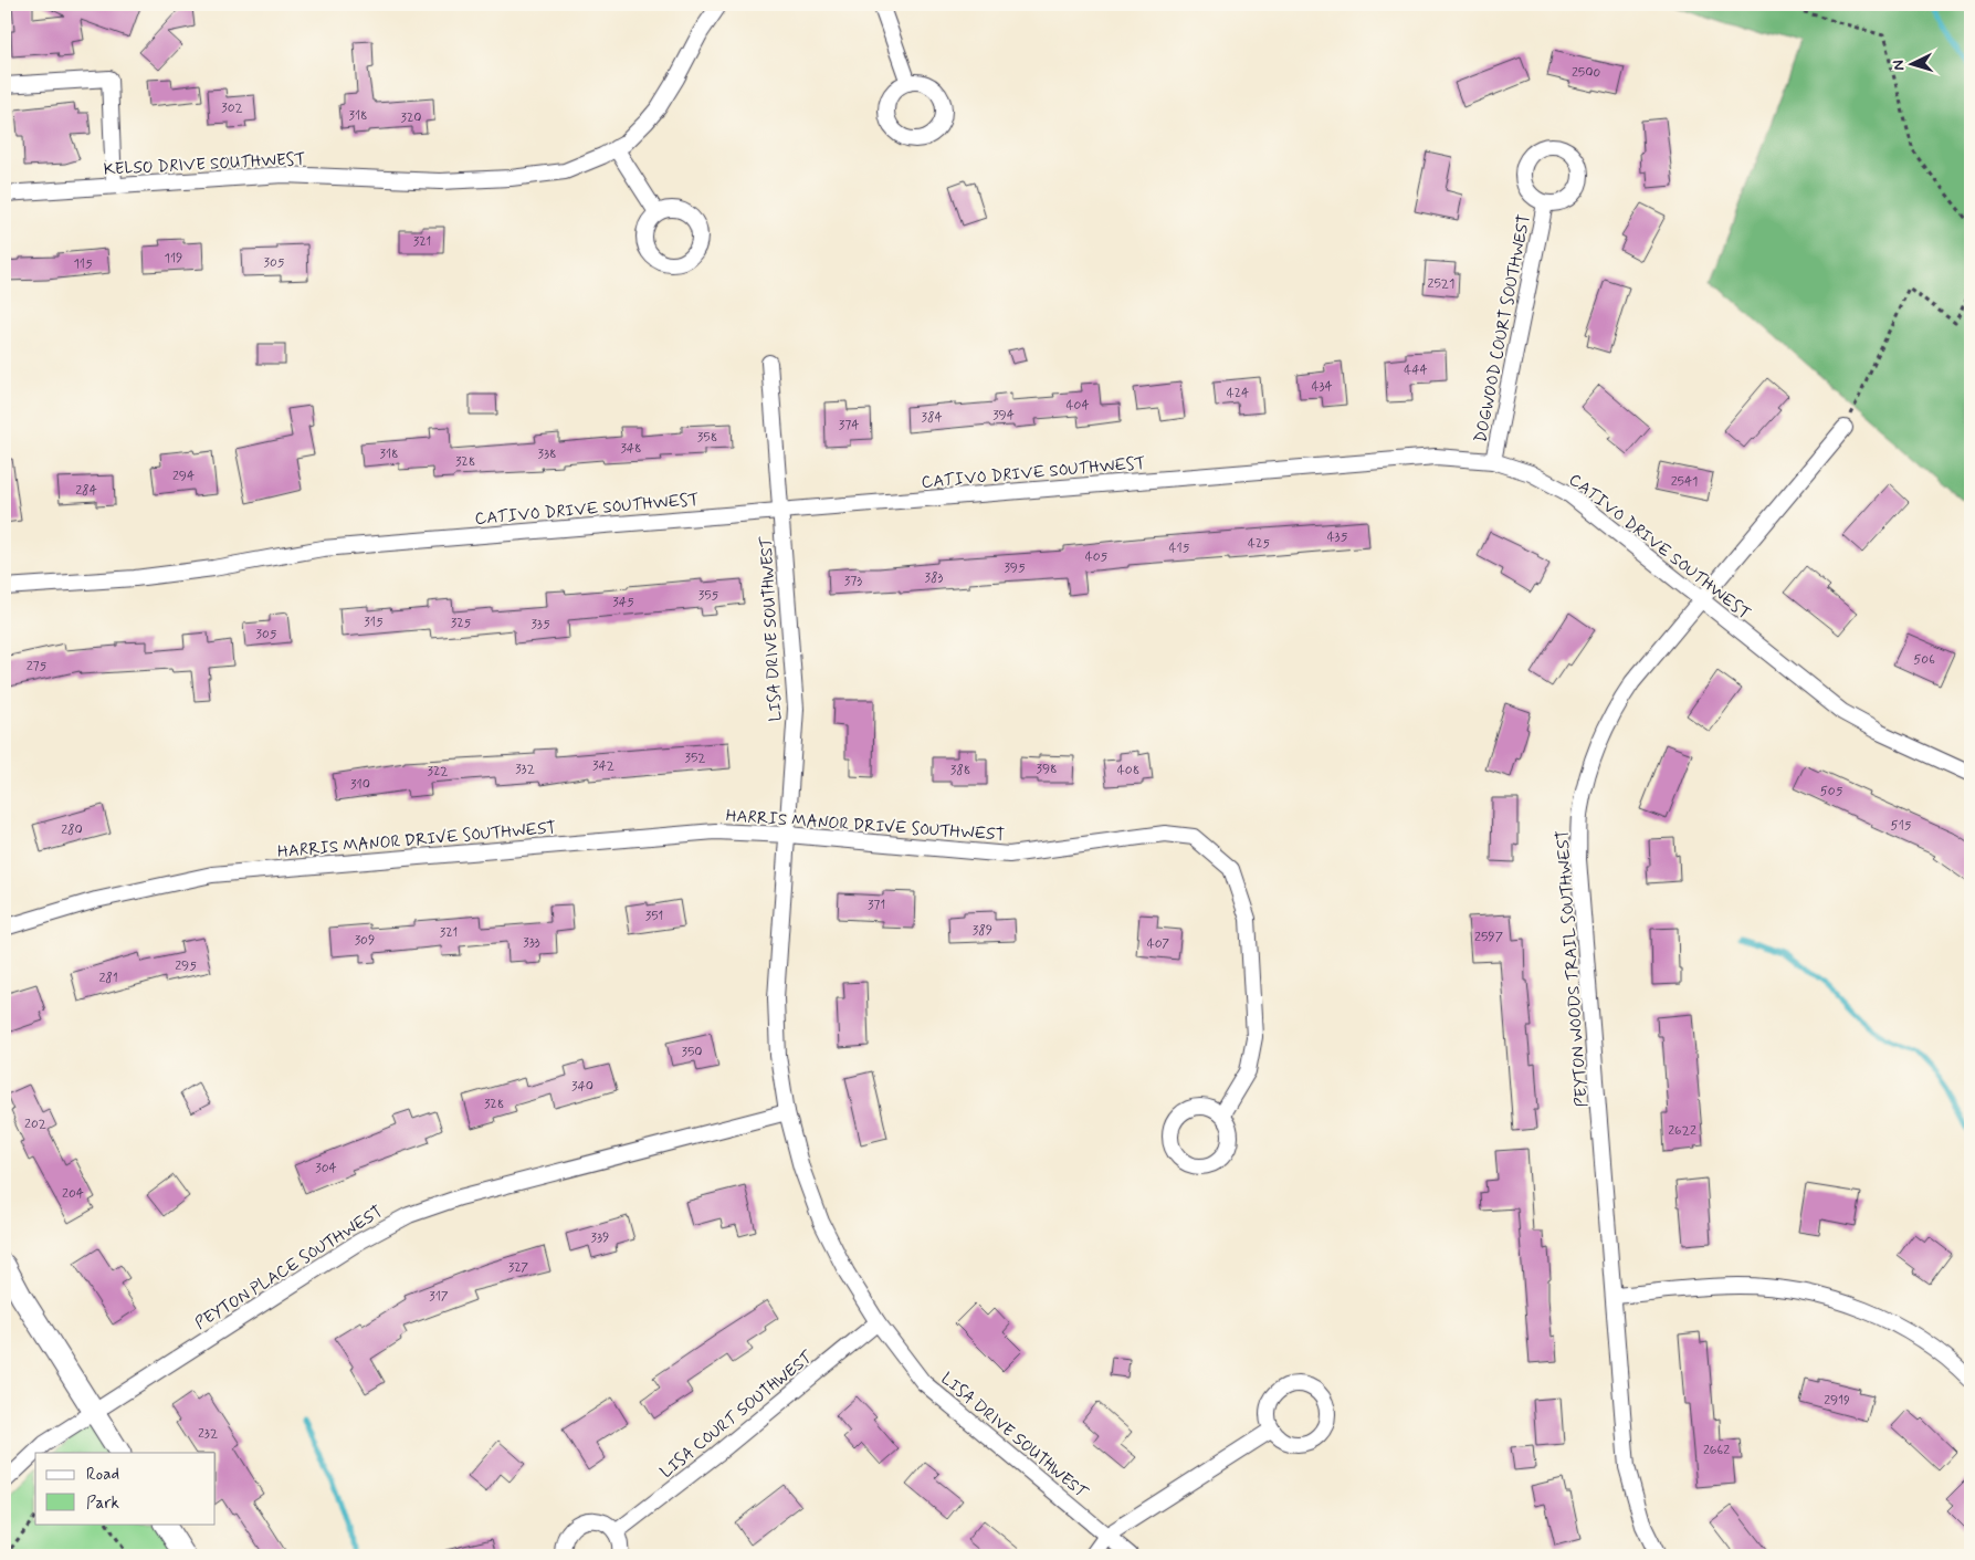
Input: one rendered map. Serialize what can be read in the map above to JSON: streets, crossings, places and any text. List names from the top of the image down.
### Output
{
  "streets": {
    "street": [
      "KELSO DRIVE SOUTHWEST",
      "DOGWOOD COURT SOUTHWEST",
      "CATIVO DRIVE SOUTHWEST",
      "LISA DRIVE SOUTHWEST",
      "HARRIS MANOR DRIVE SOUTHWEST",
      "PEYTON WOODS TRAIL SOUTHWEST",
      "PEYTON PLACE SOUTHWEST",
      "LISA COURT SOUTHWEST"
    ]
  },
  "crossings": [
    ["DOGWOOD COURT SOUTHWEST", "CATIVO DRIVE SOUTHWEST"],
    ["CATIVO DRIVE SOUTHWEST", "LISA DRIVE SOUTHWEST"],
    ["CATIVO DRIVE SOUTHWEST", "PEYTON WOODS TRAIL SOUTHWEST"],
    ["LISA DRIVE SOUTHWEST", "HARRIS MANOR DRIVE SOUTHWEST"],
    ["LISA DRIVE SOUTHWEST", "PEYTON PLACE SOUTHWEST"],
    ["LISA DRIVE SOUTHWEST", "LISA COURT SOUTHWEST"]
  ],
  "house_numbers": [
    "2500",
    "302",
    "318",
    "320",
    "321",
    "119",
    "305",
    "115",
    "2521",
    "444",
    "434",
    "424",
    "404",
    "394",
    "384",
    "374",
    "358",
    "348",
    "318",
    "338",
    "328",
    "294",
    "2541",
    "284",
    "435",
    "425",
    "415",
    "405",
    "395",
    "383",
    "373",
    "355",
    "345",
    "315",
    "325",
    "335",
    "305",
    "506",
    "275",
    "352",
    "342",
    "332",
    "398",
    "388",
    "408",
    "322",
    "310",
    "505",
    "515",
    "280",
    "371",
    "351",
    "389",
    "321",
    "2597",
    "309",
    "333",
    "407",
    "295",
    "281",
    "350",
    "340",
    "328",
    "202",
    "2622",
    "304",
    "204",
    "339",
    "327",
    "317",
    "2919",
    "232",
    "2662"
  ],
  "legend": ["Road", "Park"],
  "north": "left"
}
